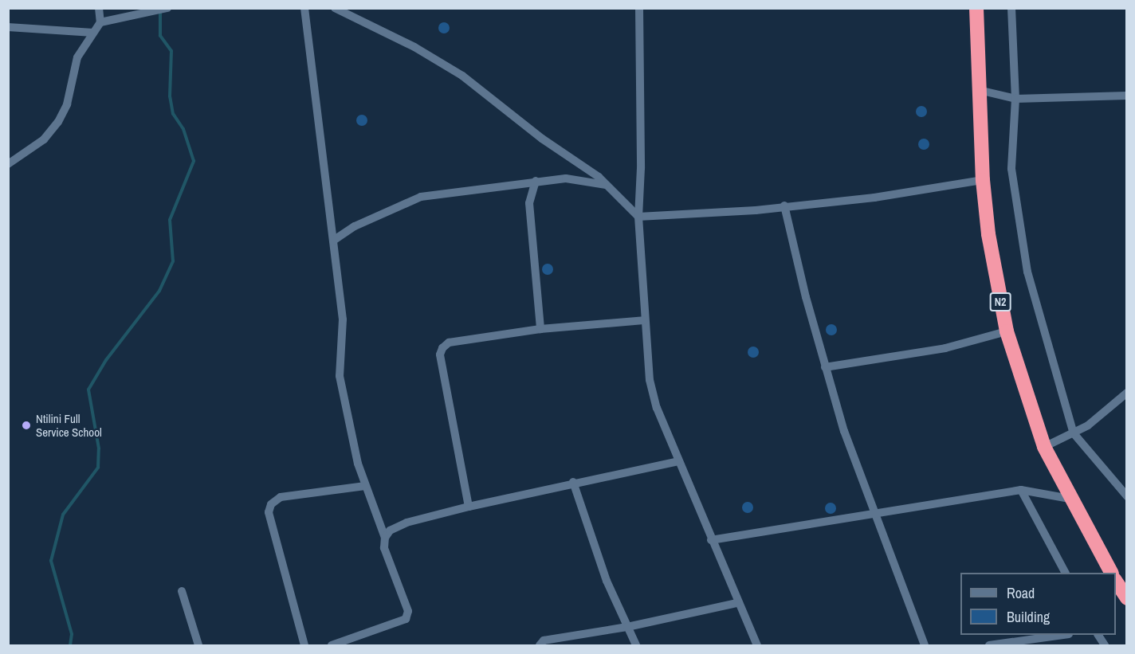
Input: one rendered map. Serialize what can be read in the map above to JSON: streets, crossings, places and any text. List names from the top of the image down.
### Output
{
  "streets": {
    "highway": ["N2"]
  },
  "places": ["Ntilini Full Service School"],
  "legend": ["Road", "Building"]
}
